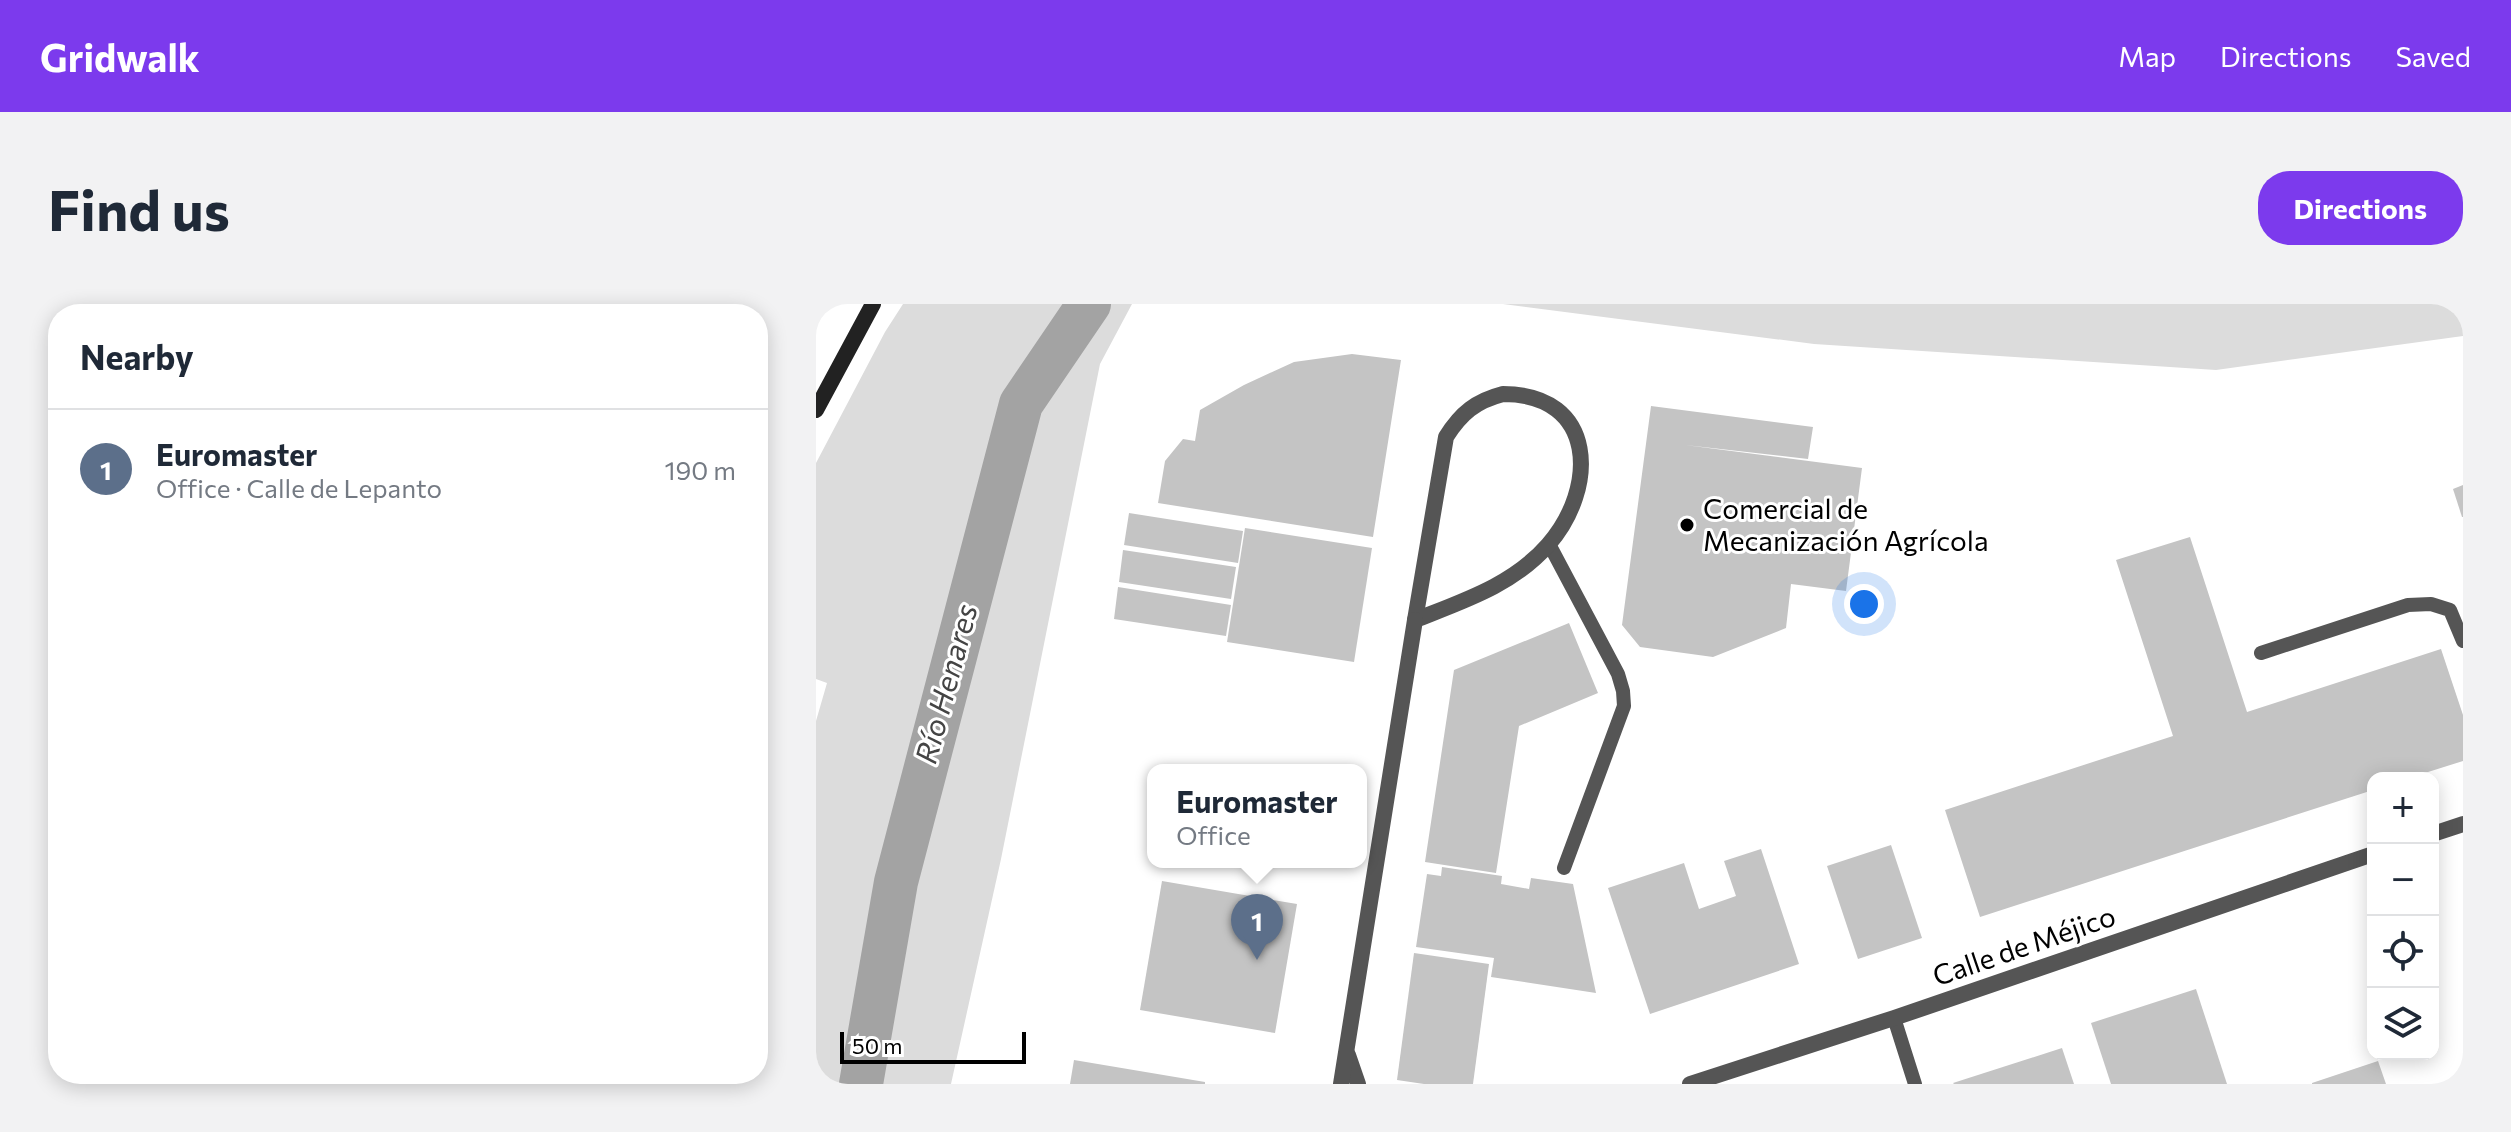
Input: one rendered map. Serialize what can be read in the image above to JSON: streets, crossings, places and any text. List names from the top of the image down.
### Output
{
  "streets": {
    "street": ["Calle de Méjico"]
  },
  "water": ["Río Henares"],
  "places": ["Comercial de Mecanización Agrícola"],
  "scale_bar": "50 m",
  "page": {
    "header": "Gridwalk",
    "nav": ["Map", "Directions", "Saved"],
    "buttons": "Directions",
    "title": "Find us",
    "heading": "Nearby",
    "list": [
      {
        "mark": "1",
        "name": "Euromaster",
        "note": "Office · Calle de Lepanto",
        "value": "190 m"
      }
    ],
    "popup": ["Euromaster", "Office"],
    "map_buttons": ["+", "−"],
    "pins": "1",
    "scale": "50 m"
  }
}
